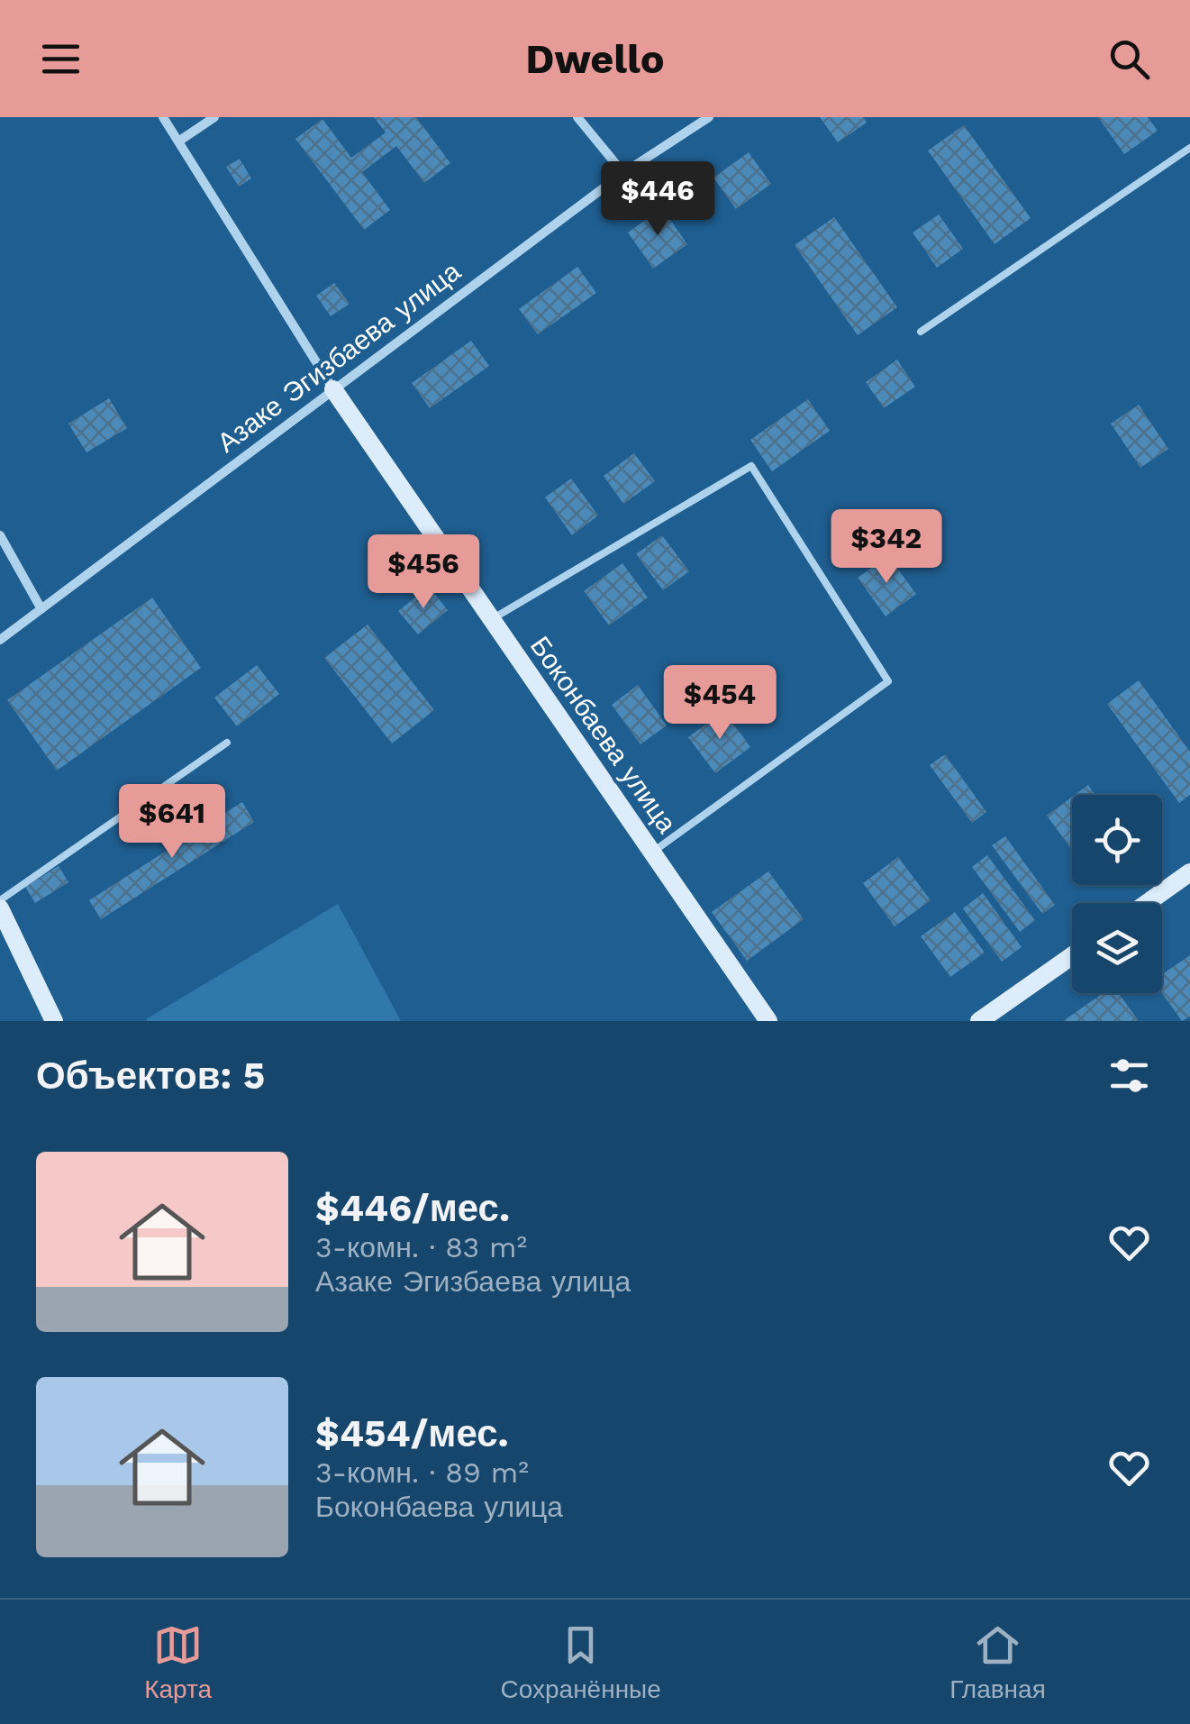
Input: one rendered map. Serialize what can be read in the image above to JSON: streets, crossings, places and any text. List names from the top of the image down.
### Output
{
  "streets": {
    "street": ["Азаке Эгизбаева улица", "Боконбаева улица"]
  },
  "crossings": [
    ["Азаке Эгизбаева улица", "Боконбаева улица"]
  ],
  "page": {
    "header": "Dwello",
    "price": [
      "$446",
      "$342",
      "$456",
      "$454",
      "$641"
    ],
    "heading": "Объектов: 5",
    "list": [
      {
        "name": "$446/мес.",
        "note": "3-комн. · 83 m² · Азаке Эгизбаева улица"
      },
      {
        "name": "$454/мес.",
        "note": "3-комн. · 89 m² · Боконбаева улица"
      }
    ],
    "tabs": ["Карта", "Сохранённые", "Главная"]
  }
}
